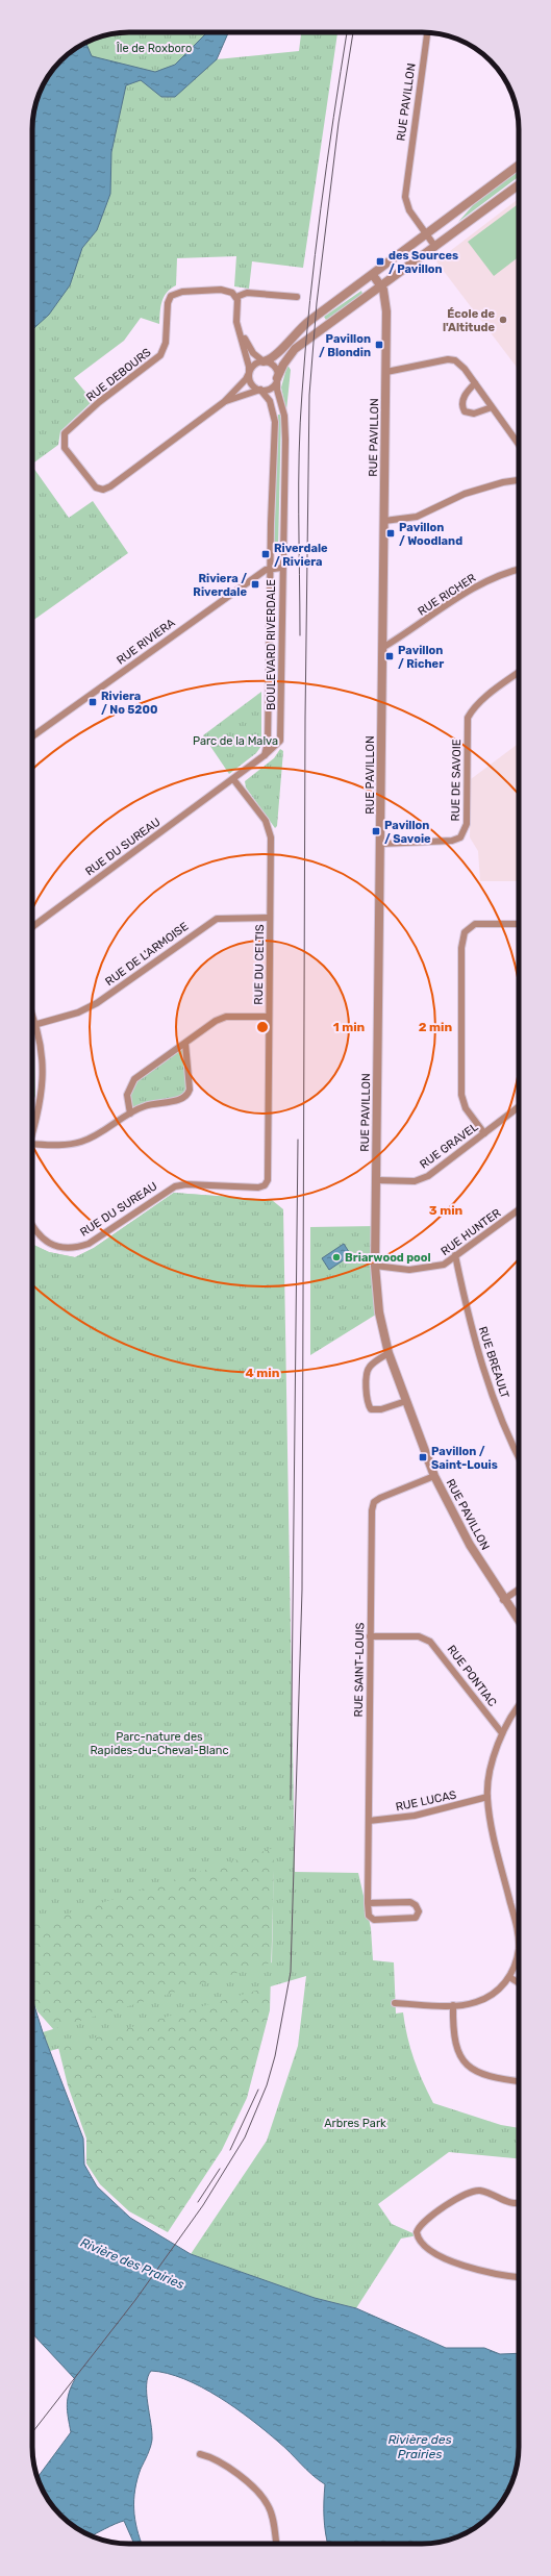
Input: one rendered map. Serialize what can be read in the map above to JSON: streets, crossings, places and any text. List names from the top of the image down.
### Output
{
  "streets": {
    "street": [
      "RUE PAVILLON",
      "RUE DEBOURS",
      "RUE RICHER",
      "RUE RIVIERA",
      "BOULEVARD RIVERDALE",
      "RUE DE SAVOIE",
      "RUE DU SUREAU",
      "RUE DE L'ARMOISE",
      "RUE DU CELTIS",
      "RUE GRAVEL",
      "RUE HUNTER",
      "RUE BREAULT",
      "RUE SAINT-LOUIS",
      "RUE PONTIAC",
      "RUE LUCAS"
    ]
  },
  "crossings": [
    ["RUE PAVILLON", "RUE RICHER"],
    ["RUE PAVILLON", "RUE DE SAVOIE"],
    ["RUE PAVILLON", "RUE GRAVEL"],
    ["RUE PAVILLON", "RUE HUNTER"],
    ["RUE PAVILLON", "RUE SAINT-LOUIS"],
    ["RUE RIVIERA", "BOULEVARD RIVERDALE"],
    ["BOULEVARD RIVERDALE", "RUE DU SUREAU"],
    ["BOULEVARD RIVERDALE", "RUE DU CELTIS"],
    ["RUE DU SUREAU", "RUE DU CELTIS"],
    ["RUE DE L'ARMOISE", "RUE DU CELTIS"],
    ["RUE HUNTER", "RUE BREAULT"],
    ["RUE SAINT-LOUIS", "RUE PONTIAC"],
    ["RUE SAINT-LOUIS", "RUE LUCAS"]
  ],
  "water": ["Rivière des Prairies"],
  "parks": [
    "Île de Roxboro",
    "Parc de la Malva",
    "Parc-nature des Rapides-du-Cheval-Blanc",
    "Arbres Park"
  ],
  "places": {
    "transit": [
      "des Sources / Pavillon",
      "Pavillon / Blondin",
      "Pavillon / Woodland",
      "Riverdale / Riviera",
      "Riviera / Riverdale",
      "Pavillon / Richer",
      "Riviera / No 5200",
      "Pavillon / Savoie",
      "Pavillon / Saint-Louis"
    ],
    "other": ["École de l'Altitude", "Briarwood pool"]
  },
  "rings": [
    "1 min",
    "2 min",
    "3 min",
    "4 min"
  ]
}
